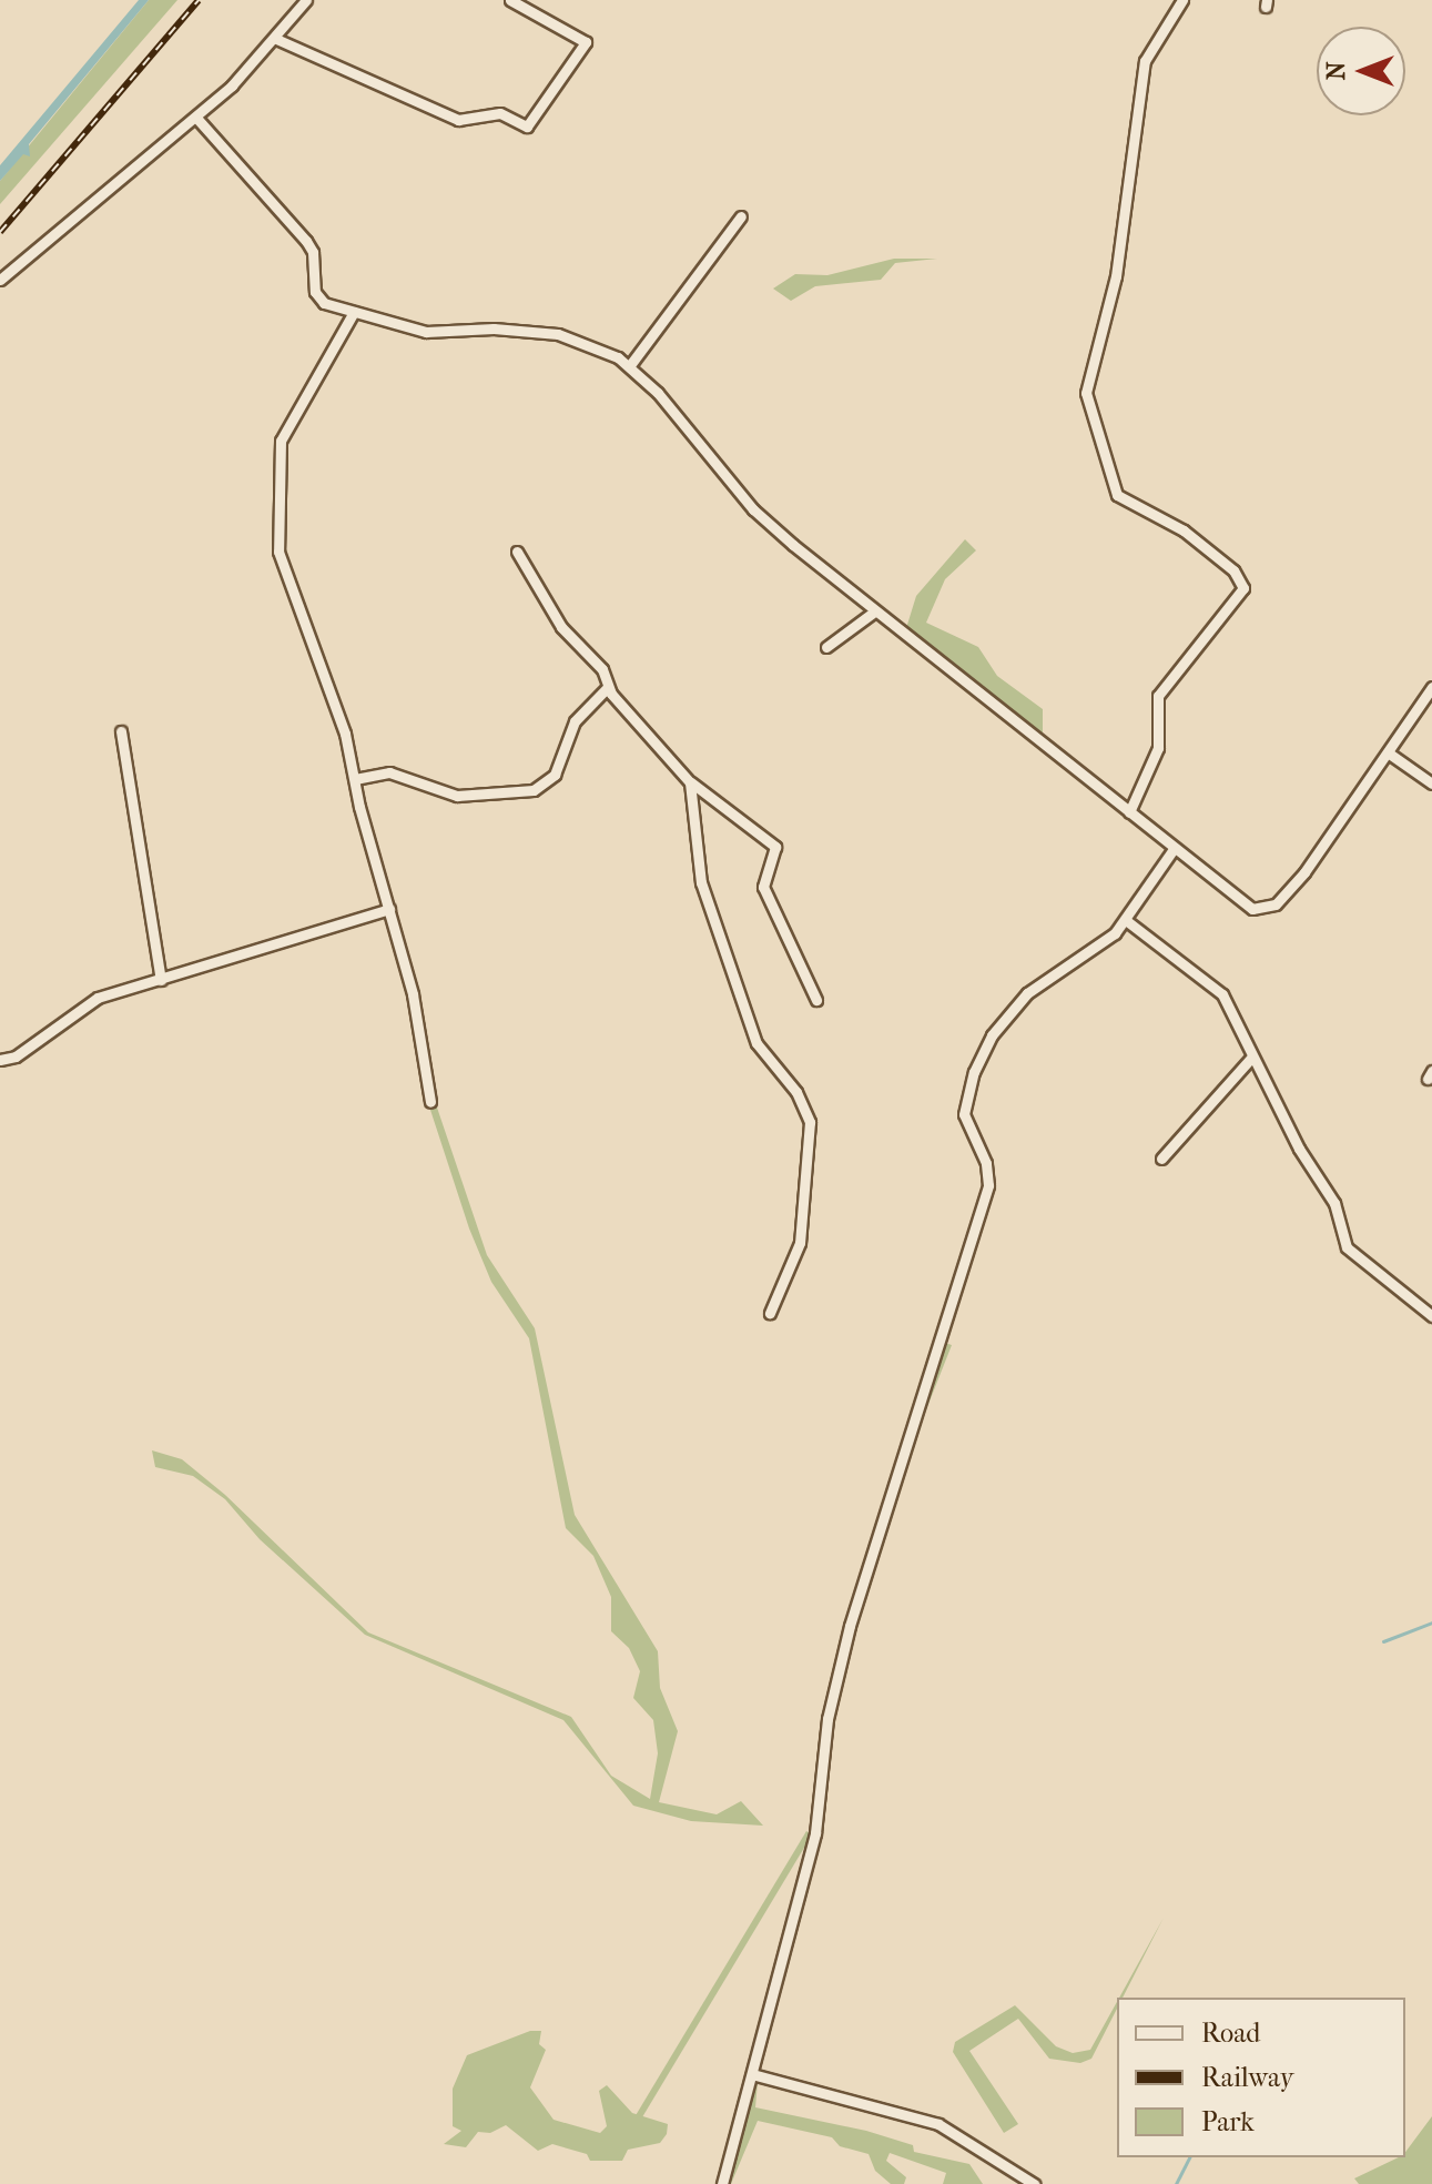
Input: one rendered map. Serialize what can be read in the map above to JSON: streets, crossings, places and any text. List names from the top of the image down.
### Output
{
  "legend": ["Road", "Railway", "Park"],
  "north": "left"
}
